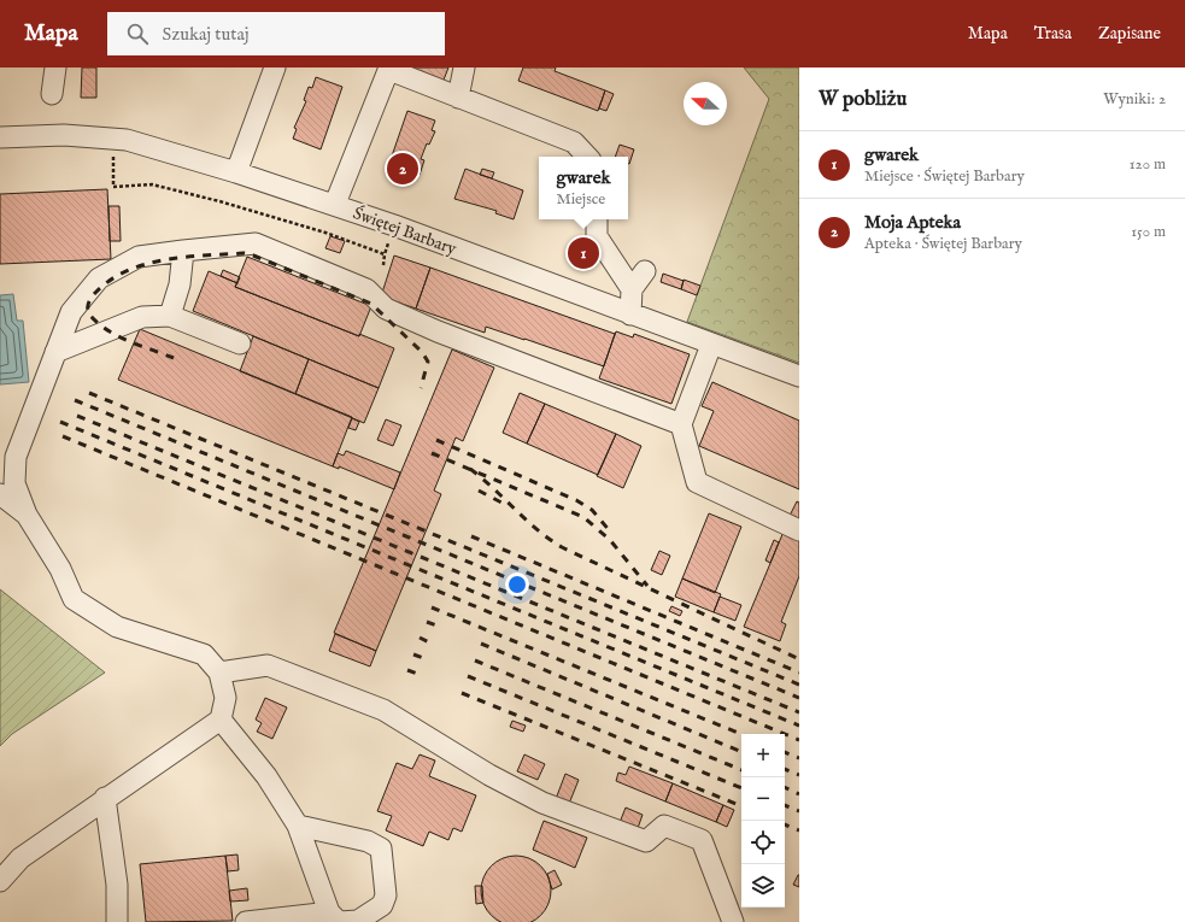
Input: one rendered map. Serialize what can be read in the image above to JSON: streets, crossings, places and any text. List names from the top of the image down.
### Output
{
  "streets": {
    "street": ["Świętej Barbary"]
  },
  "north": "left",
  "page": {
    "header": "Mapa",
    "search": "Szukaj tutaj",
    "nav": ["Mapa", "Trasa", "Zapisane"],
    "heading": ["W pobliżu", "Wyniki: 2"],
    "list": [
      {
        "mark": "1",
        "name": "gwarek",
        "note": "Miejsce · Świętej Barbary",
        "value": "120 m"
      },
      {
        "mark": "2",
        "name": "Moja Apteka",
        "note": "Apteka · Świętej Barbary",
        "value": "150 m"
      }
    ],
    "pins": ["2", "1"],
    "popup": ["gwarek", "Miejsce"],
    "map_buttons": ["+", "−"]
  }
}
